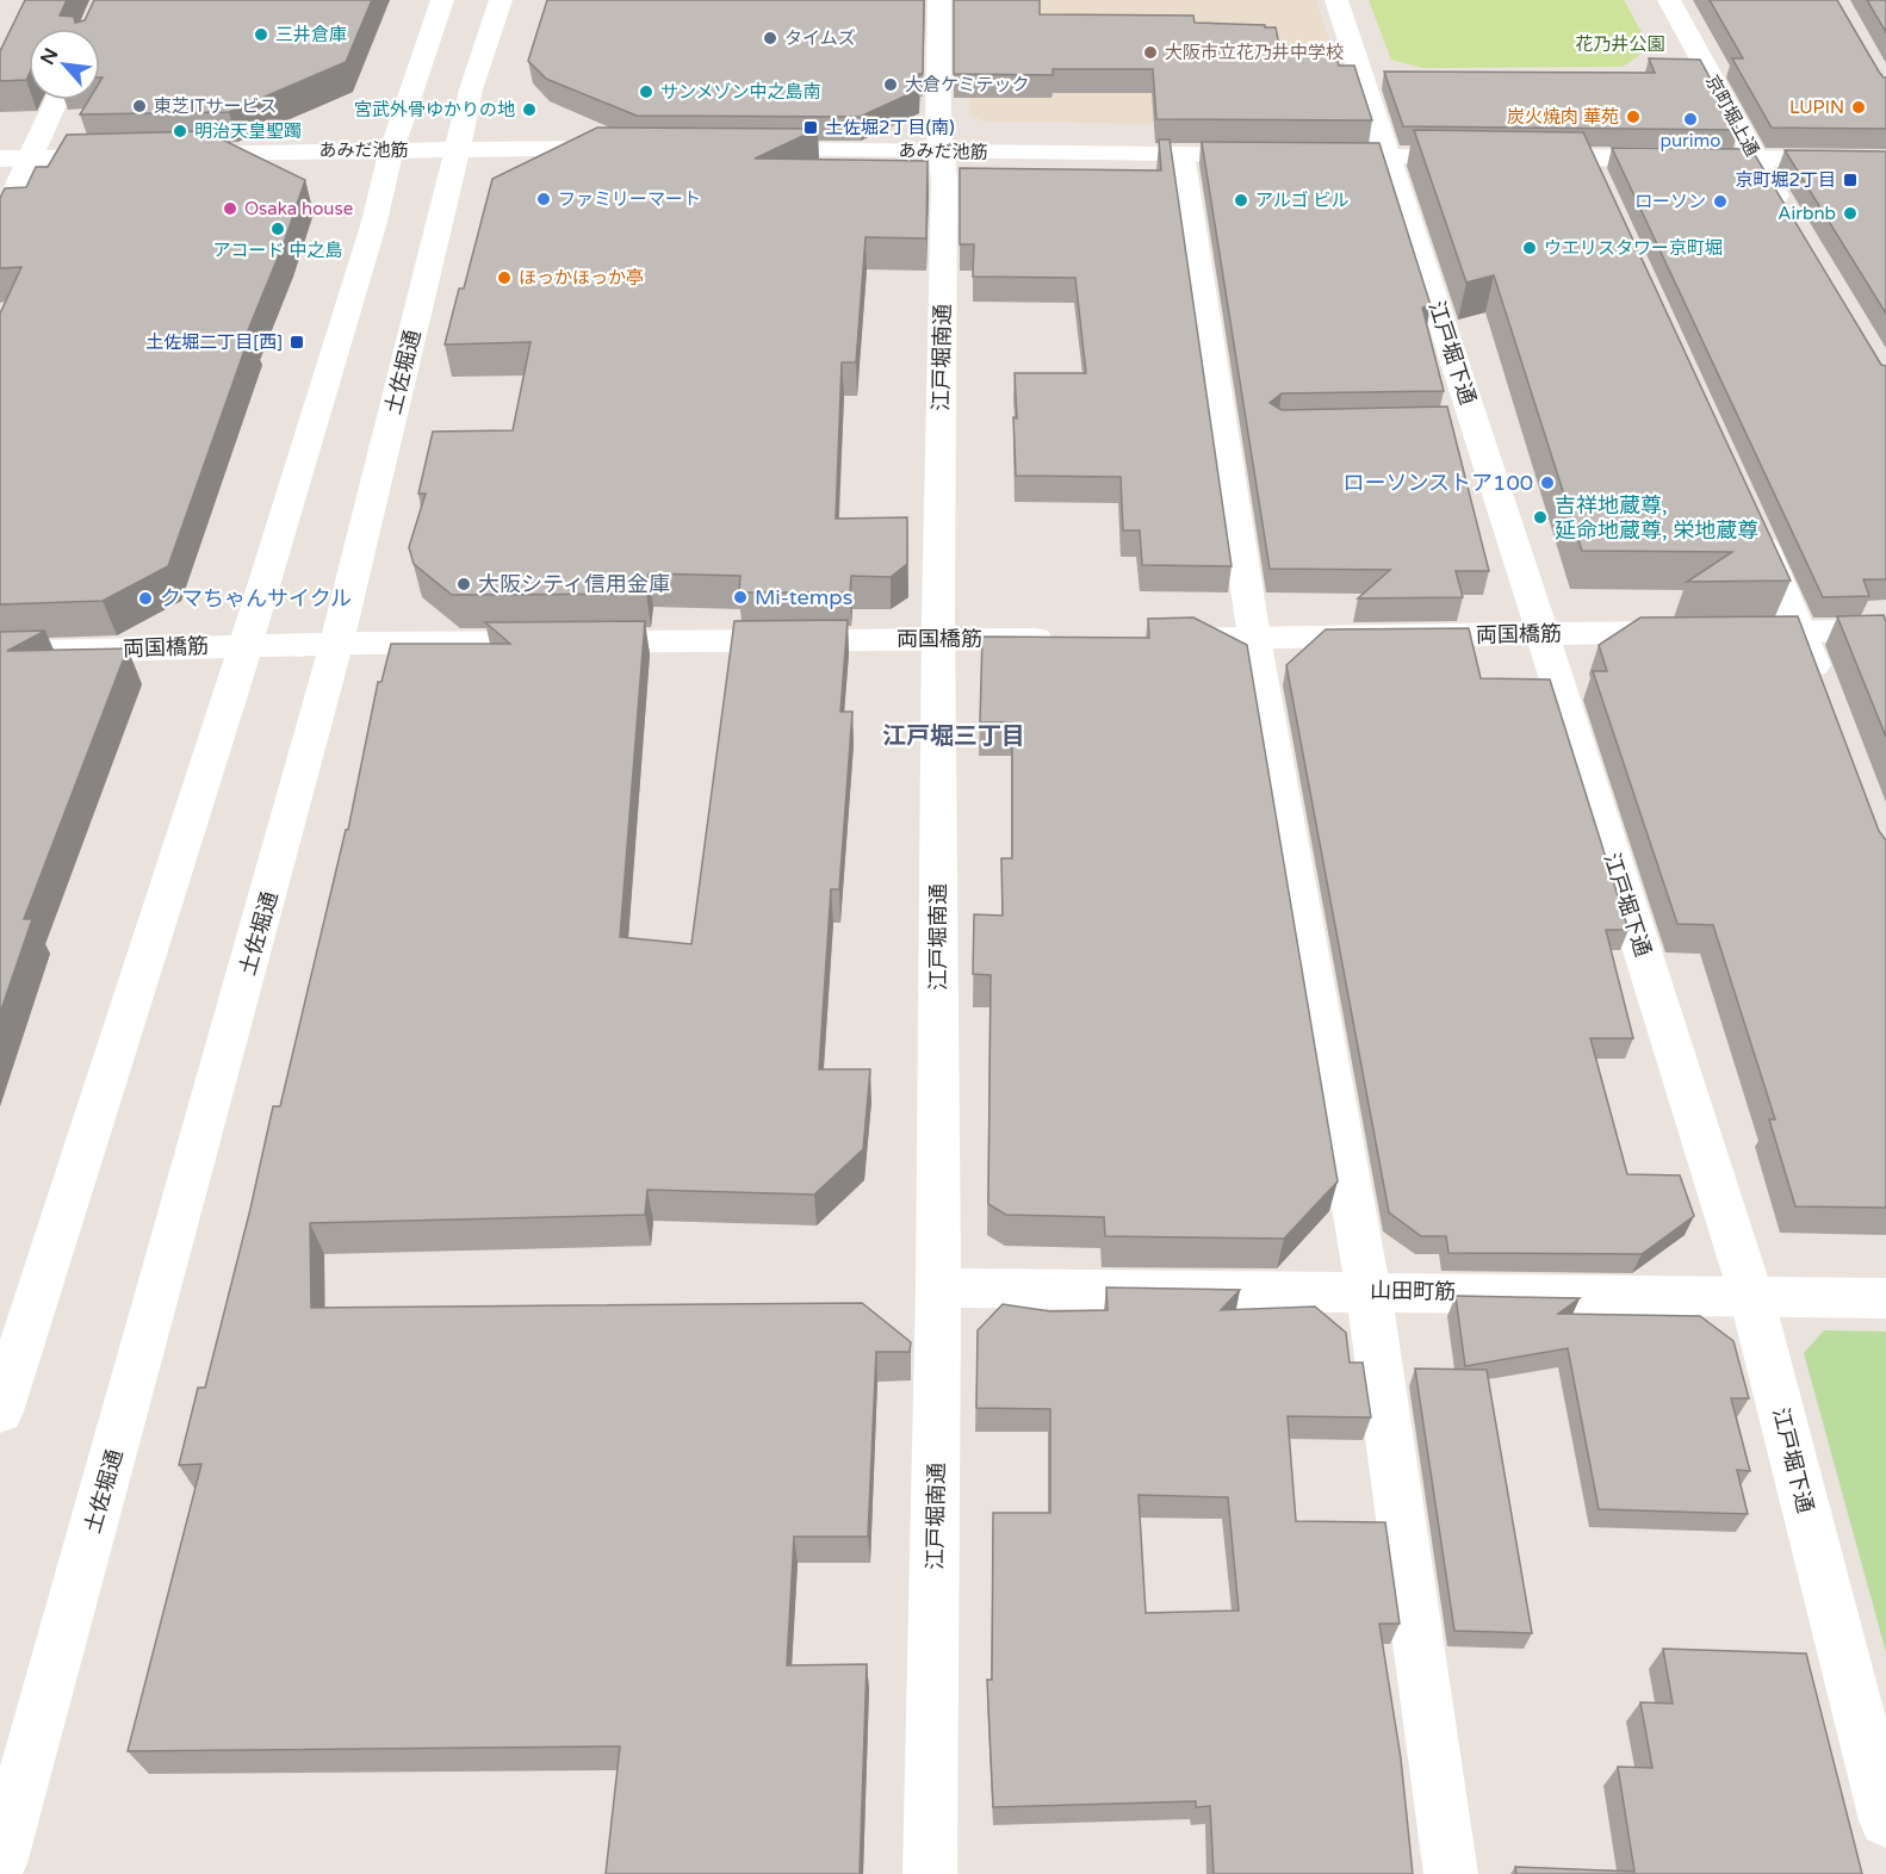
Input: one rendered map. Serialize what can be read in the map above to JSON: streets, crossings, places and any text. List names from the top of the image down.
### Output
{
  "streets": {
    "street": [
      "京町堀上通",
      "あみだ池筋",
      "江戸堀下通",
      "江戸堀南通",
      "土佐堀通",
      "両国橋筋",
      "山田町筋"
    ]
  },
  "crossings": [
    ["あみだ池筋", "江戸堀南通"],
    ["あみだ池筋", "土佐堀通"],
    ["江戸堀下通", "両国橋筋"],
    ["江戸堀下通", "山田町筋"],
    ["江戸堀南通", "両国橋筋"],
    ["江戸堀南通", "山田町筋"],
    ["土佐堀通", "両国橋筋"]
  ],
  "districts": ["江戸堀三丁目"],
  "parks": ["花乃井公園"],
  "places": {
    "other": [
      "三井倉庫",
      "タイムズ",
      "大阪市立花乃井中学校",
      "大倉ケミテック",
      "サンメゾン中之島南",
      "東芝ITサービス",
      "LUPIN",
      "宮武外骨ゆかりの地",
      "炭火焼肉 華苑",
      "purimo",
      "明治天皇聖躅",
      "ファミリーマート",
      "アルゴ ビル",
      "ローソン",
      "Osaka house",
      "Airbnb",
      "アコード 中之島",
      "ウエリスタワー京町堀",
      "ほっかほっか亭",
      "ローソンストア100",
      "吉祥地蔵尊, 延命地蔵尊, 栄地蔵尊",
      "大阪シティ信用金庫",
      "Mi-temps",
      "クマちゃんサイクル"
    ],
    "transit": ["土佐堀2丁目(南)", "京町堀2丁目", "土佐堀二丁目[西]"]
  },
  "north": "top left"
}
